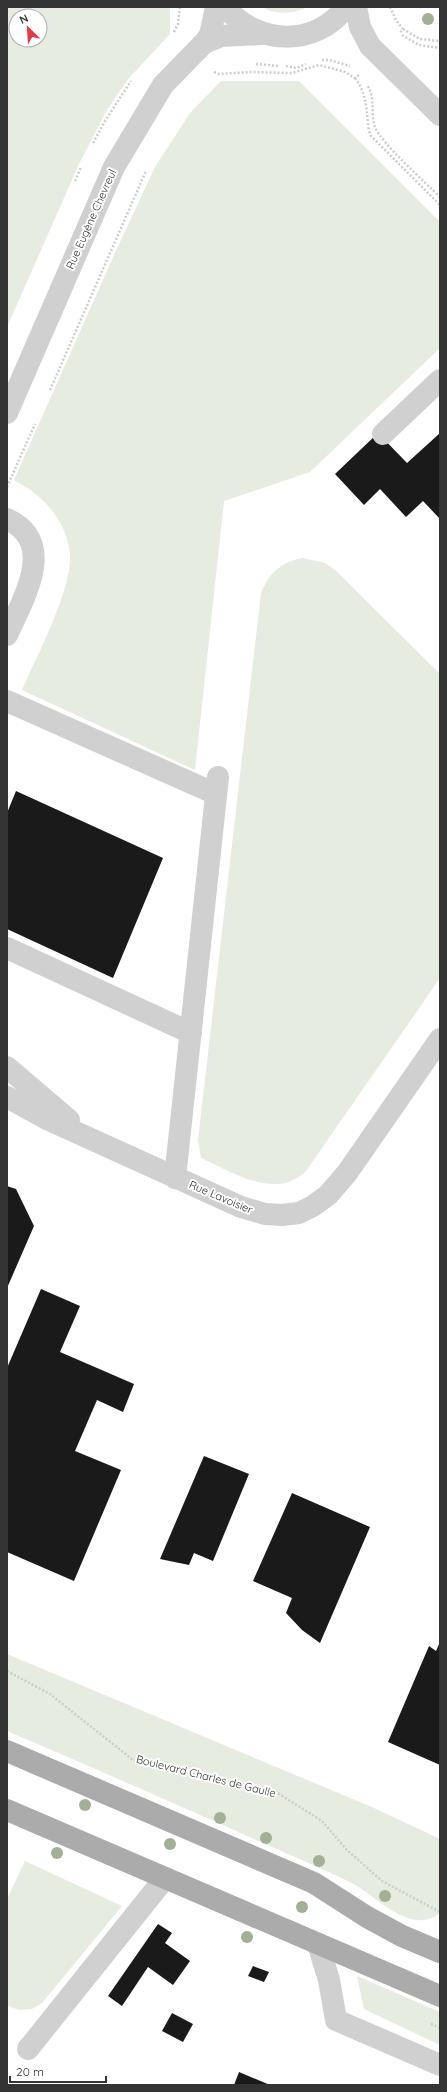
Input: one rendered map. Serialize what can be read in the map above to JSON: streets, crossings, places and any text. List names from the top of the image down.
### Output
{
  "streets": {
    "street": ["Rue Eugène Chevreul", "Rue Lavoisier"],
    "path": ["Boulevard Charles de Gaulle"]
  },
  "scale_bar": "20 m",
  "north": "top left"
}
